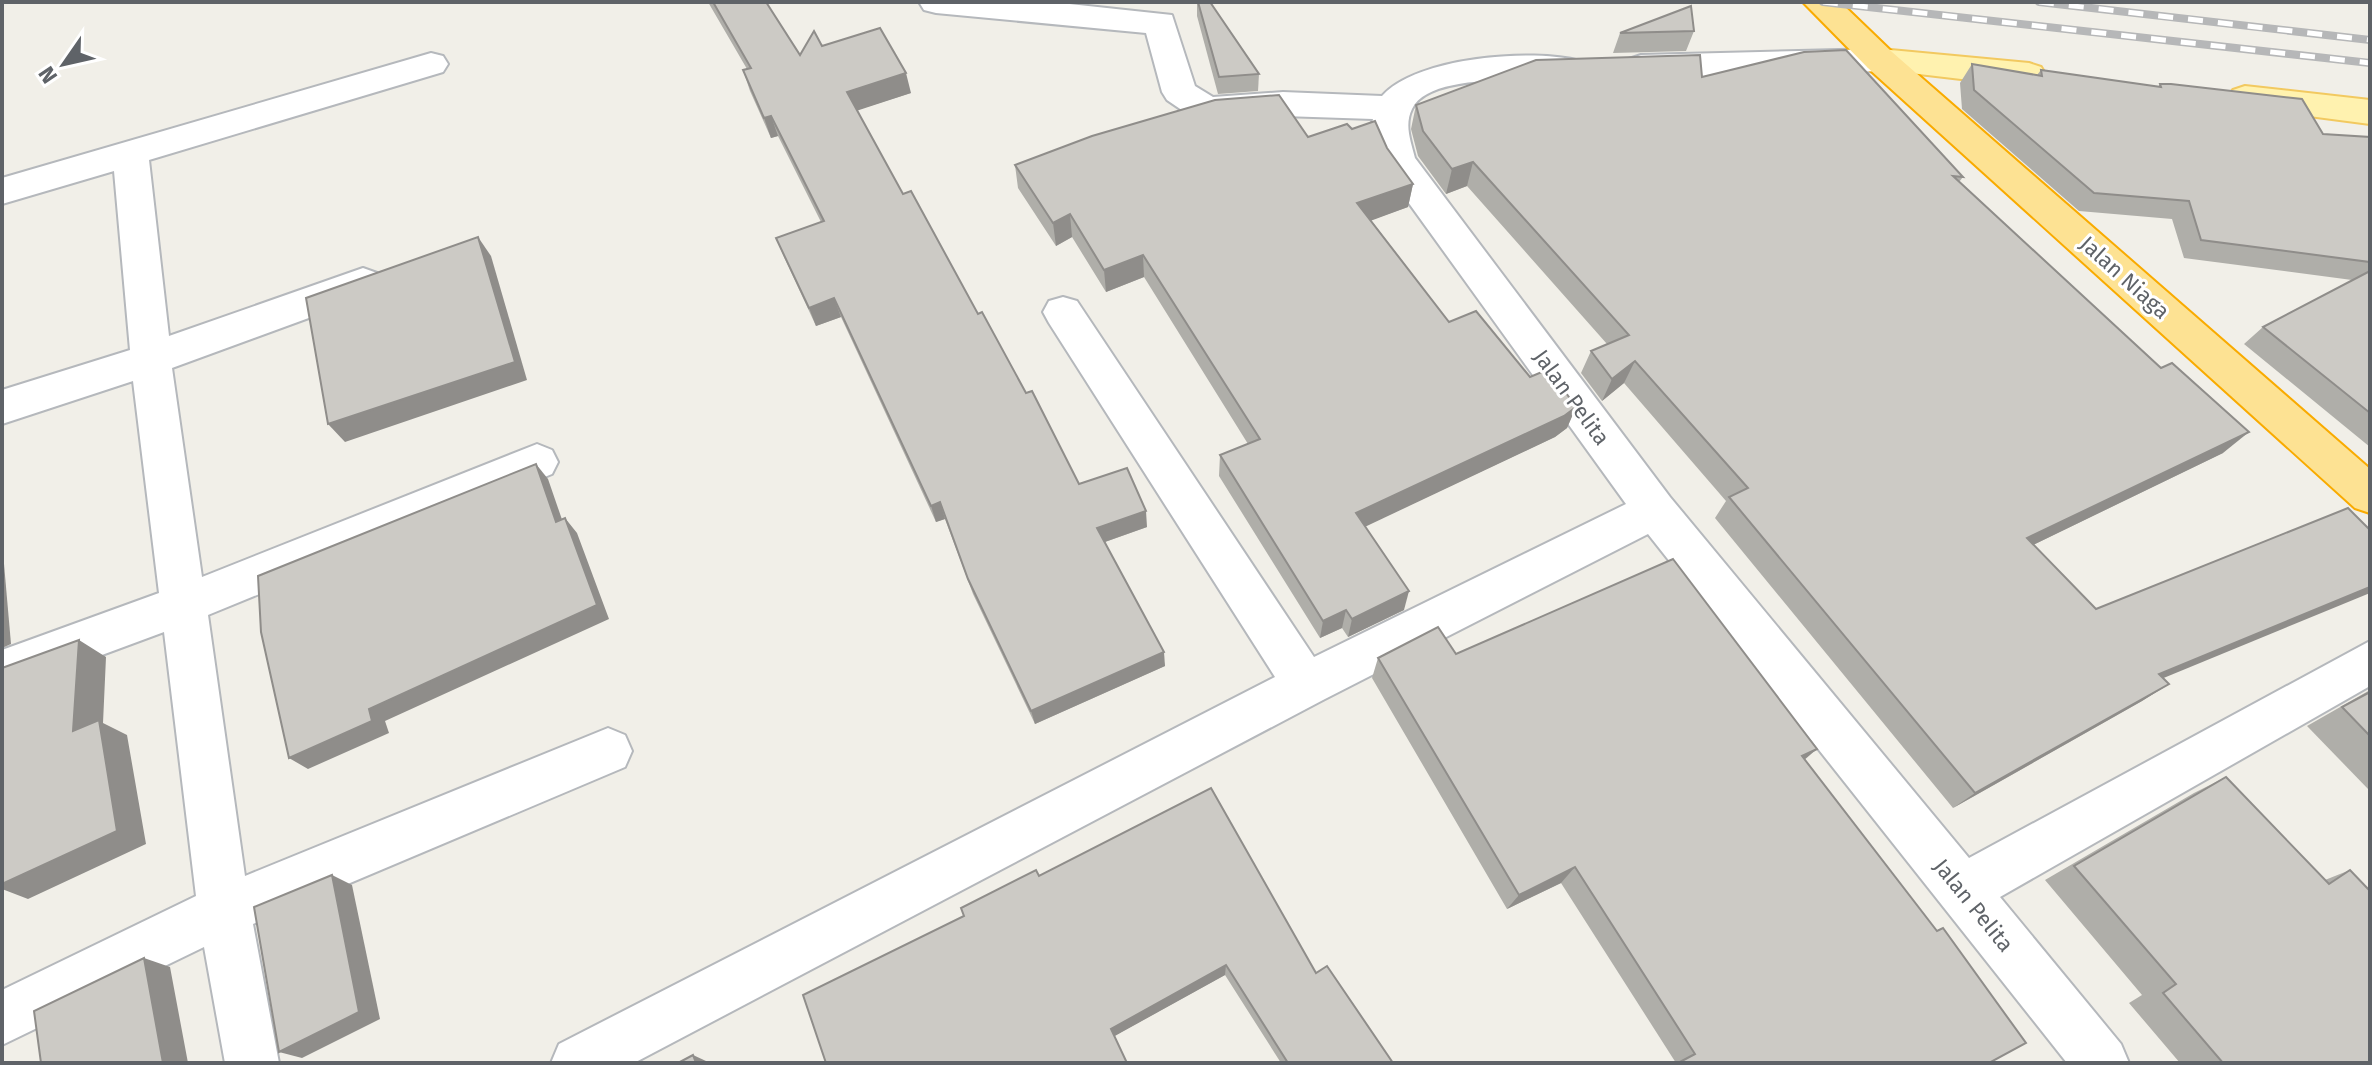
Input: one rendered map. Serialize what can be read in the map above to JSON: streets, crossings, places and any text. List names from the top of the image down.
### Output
{
  "streets": {
    "highway": ["Jalan Niaga"],
    "street": ["Jalan Pelita"]
  },
  "north": "bottom left"
}
